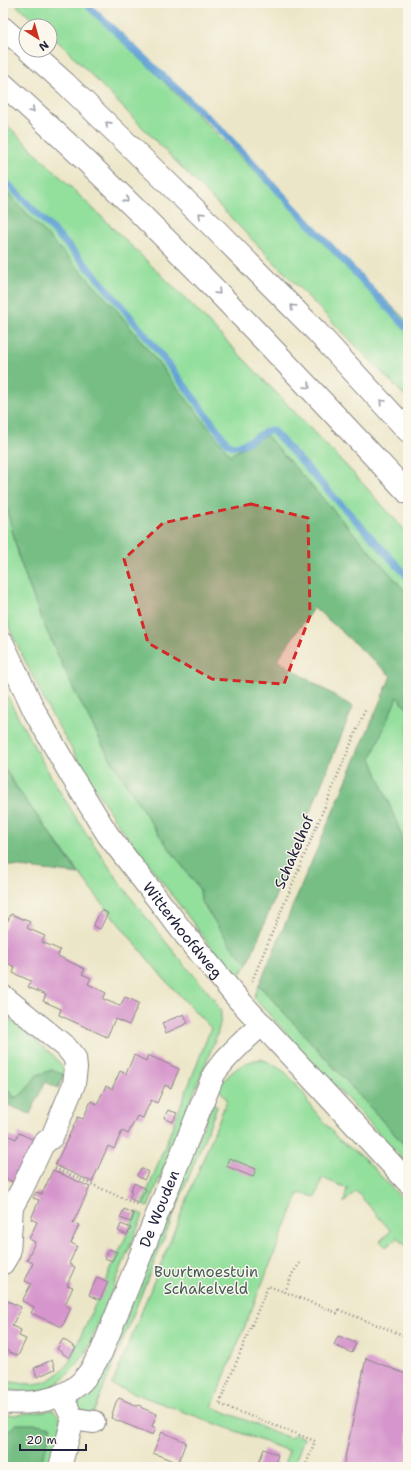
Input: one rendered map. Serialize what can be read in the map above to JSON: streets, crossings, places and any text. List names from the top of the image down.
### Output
{
  "streets": {
    "main road": ["Witterhoofdweg", "De Wouden"],
    "path": ["Schakelhof"]
  },
  "crossings": [
    ["Schakelhof", "Witterhoofdweg"],
    ["Witterhoofdweg", "De Wouden"]
  ],
  "parks": ["Buurtmoestuin Schakelveld"],
  "scale_bar": "20 m",
  "north": "bottom right"
}
